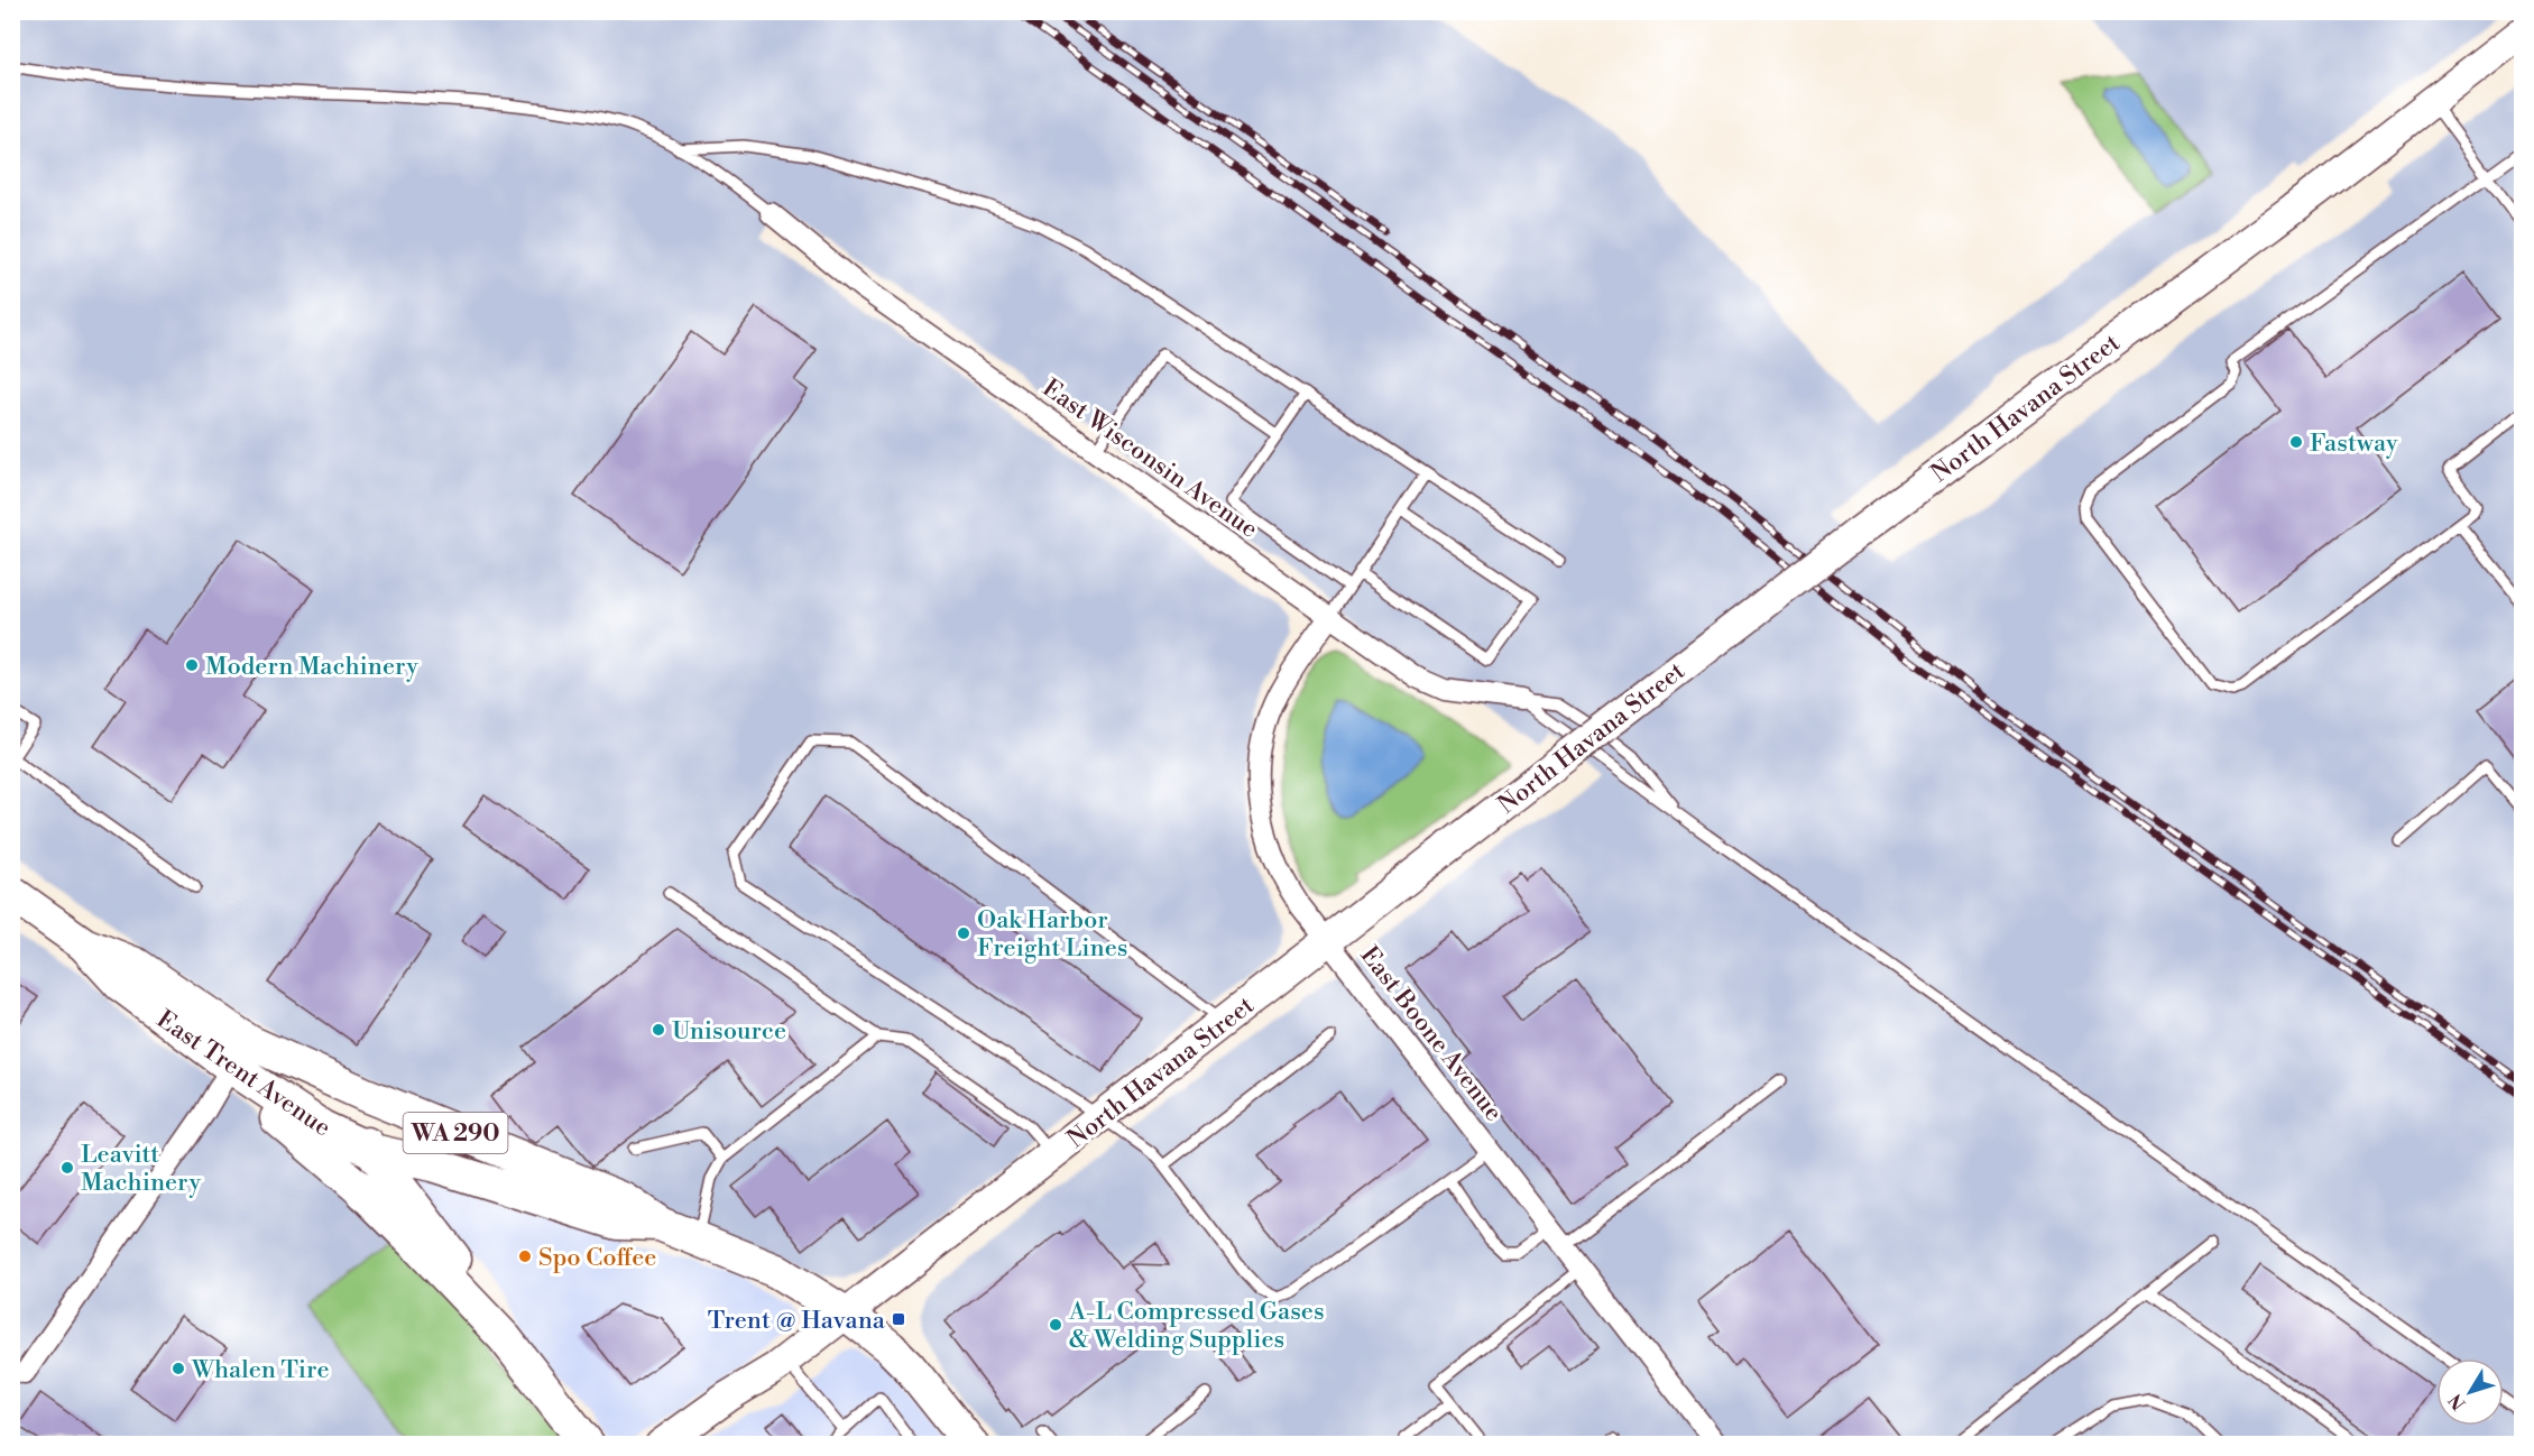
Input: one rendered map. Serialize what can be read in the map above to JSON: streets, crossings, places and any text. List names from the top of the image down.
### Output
{
  "streets": {
    "main road": ["East Trent Avenue", "WA 290"],
    "street": ["North Havana Street", "East Wisconsin Avenue", "East Boone Avenue"]
  },
  "crossings": [
    ["North Havana Street", "East Boone Avenue"],
    ["North Havana Street", "East Trent Avenue"],
    ["East Wisconsin Avenue", "East Boone Avenue"]
  ],
  "places": {
    "other": [
      "Fastway",
      "Modern Machinery",
      "Oak Harbor Freight Lines",
      "Unisource",
      "Leavitt Machinery",
      "Spo Coffee",
      "A-L Compressed Gases & Welding Supplies",
      "Whalen Tire"
    ],
    "transit": ["Trent @ Havana"]
  },
  "north": "bottom left"
}
